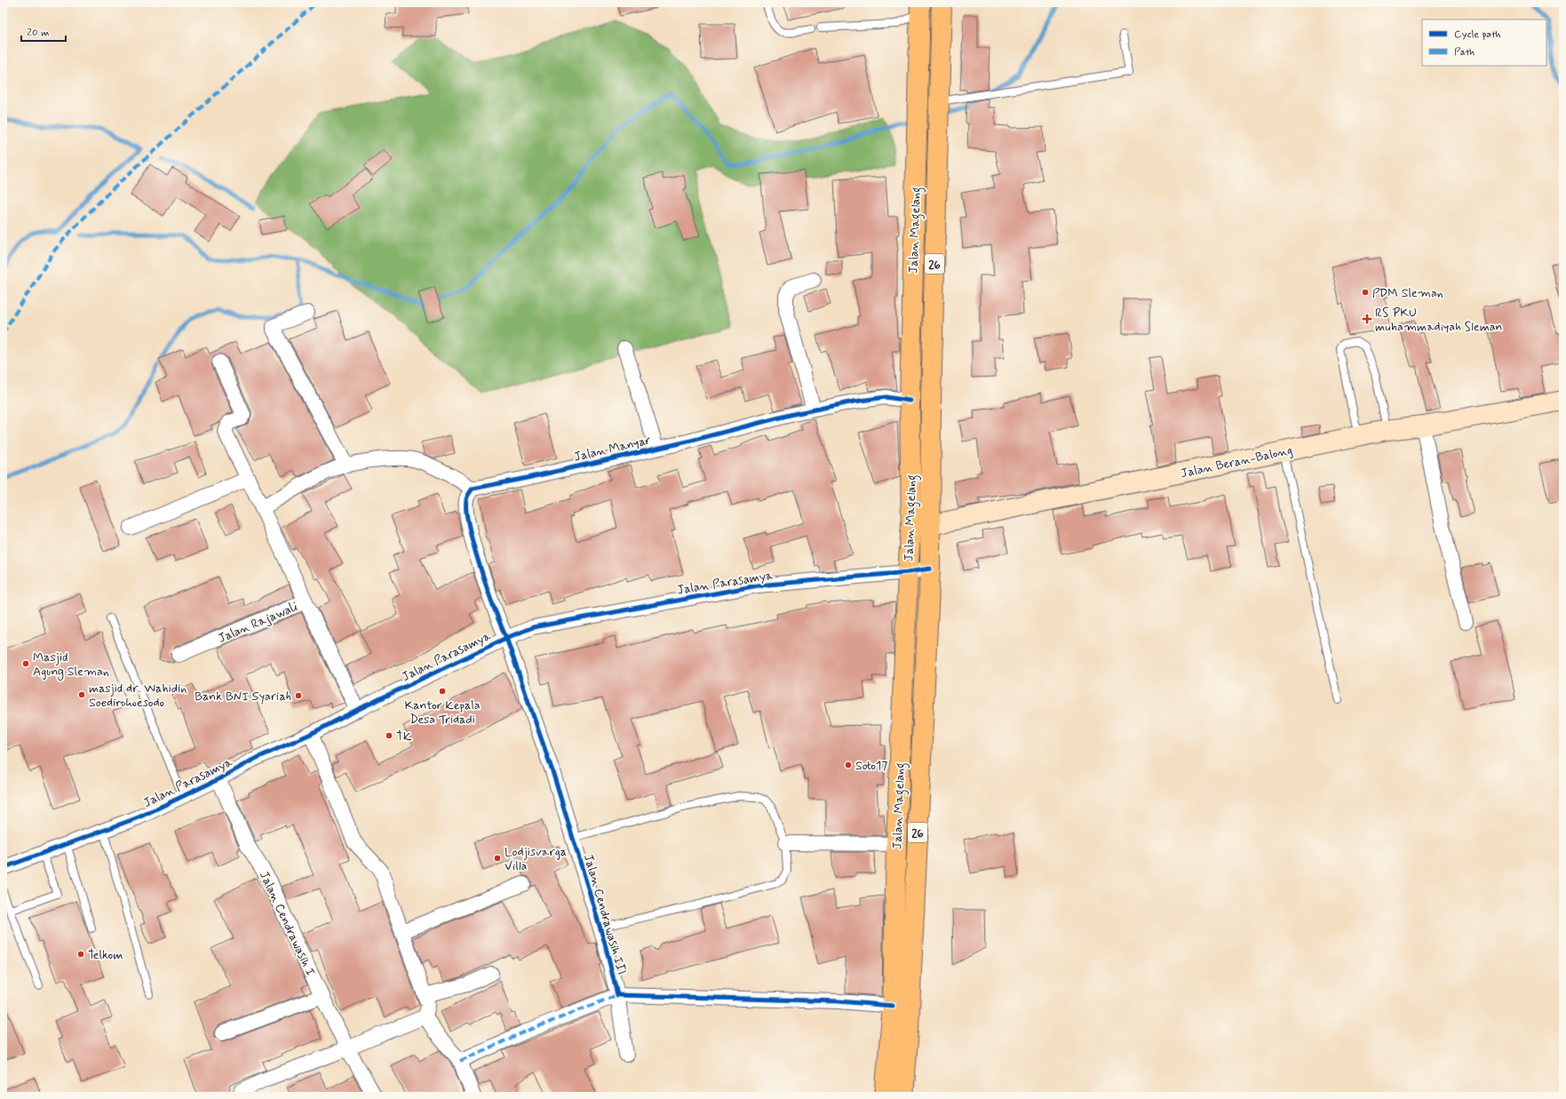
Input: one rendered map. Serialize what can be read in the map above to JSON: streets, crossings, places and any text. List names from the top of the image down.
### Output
{
  "streets": {
    "highway": ["Jalan Magelang", "26"],
    "main road": ["Jalan Beran-Balong"],
    "street": [
      "Jalan Manyar",
      "Jalan Parasamya",
      "Jalan Rajawali",
      "Jalan Cendrawasih III",
      "Jalan Cendrawasih I"
    ]
  },
  "crossings": [
    ["Jalan Magelang", "Jalan Manyar"],
    ["Jalan Magelang", "Jalan Beran-Balong"],
    ["Jalan Magelang", "Jalan Parasamya"],
    ["Jalan Parasamya", "Jalan Rajawali"],
    ["Jalan Parasamya", "Jalan Cendrawasih III"],
    ["Jalan Parasamya", "Jalan Cendrawasih I"]
  ],
  "places": {
    "other": [
      "PDM Sleman",
      "Masjid Agung Sleman",
      "Kantor Kepala Desa Tridadi",
      "masjid dr. Wahidin Soedirohoesodo",
      "Bank BNI Syariah",
      "TK",
      "Soto17",
      "Lodjisvarga Villa",
      "Telkom"
    ],
    "health": ["RS PKU muhammadiyah Sleman"]
  },
  "legend": ["Cycle path", "Path"],
  "scale_bar": "20 m"
}
